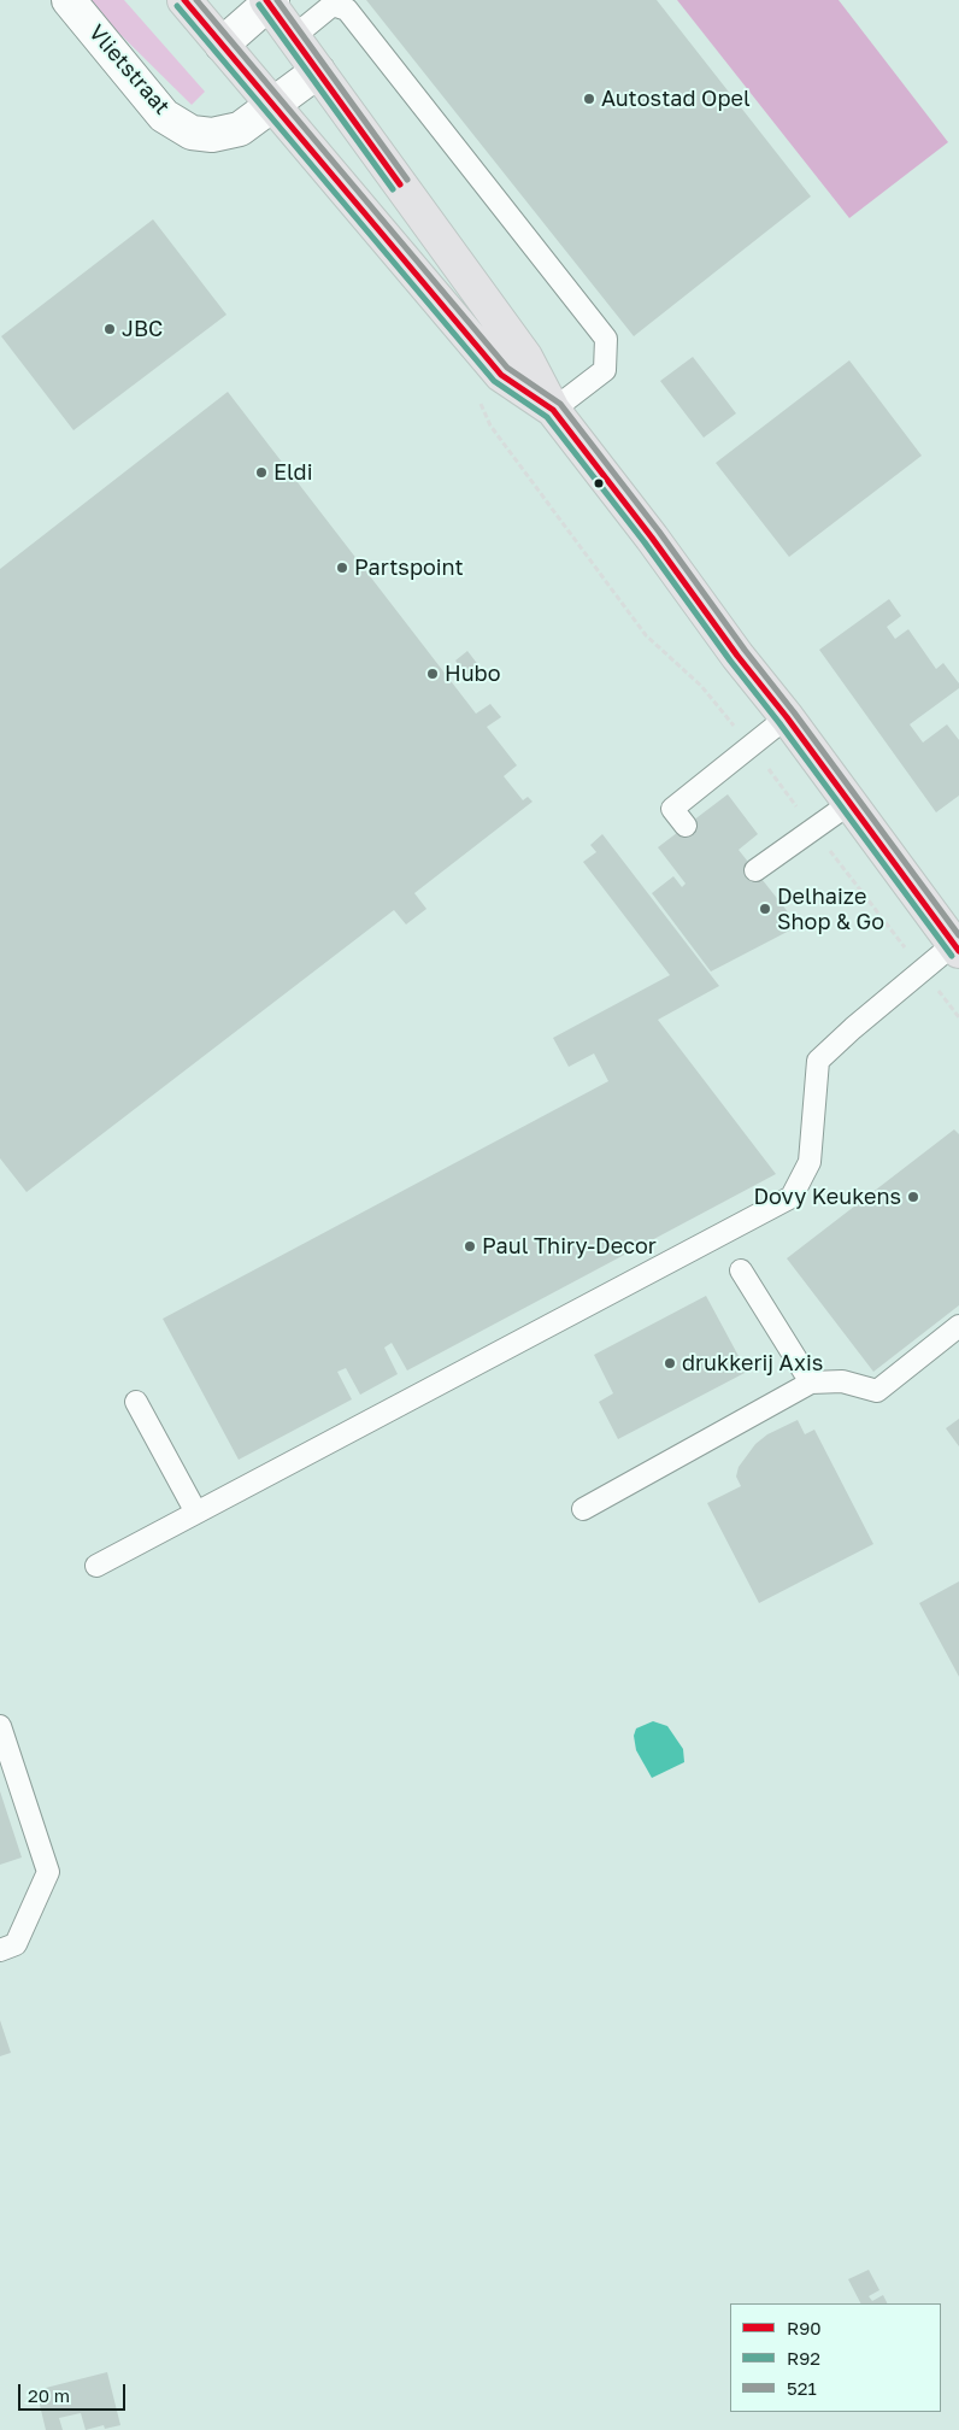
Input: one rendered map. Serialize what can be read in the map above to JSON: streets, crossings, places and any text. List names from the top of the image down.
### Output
{
  "streets": {
    "street": ["Vlietstraat"]
  },
  "places": [
    "Autostad Opel",
    "JBC",
    "Eldi",
    "Partspoint",
    "Hubo",
    "Delhaize Shop & Go",
    "Dovy Keukens",
    "Paul Thiry-Decor",
    "drukkerij Axis"
  ],
  "lines": ["transit line R90", "transit line 521", "transit line R92"],
  "legend": ["R90", "R92", "521"],
  "scale_bar": "20 m"
}
